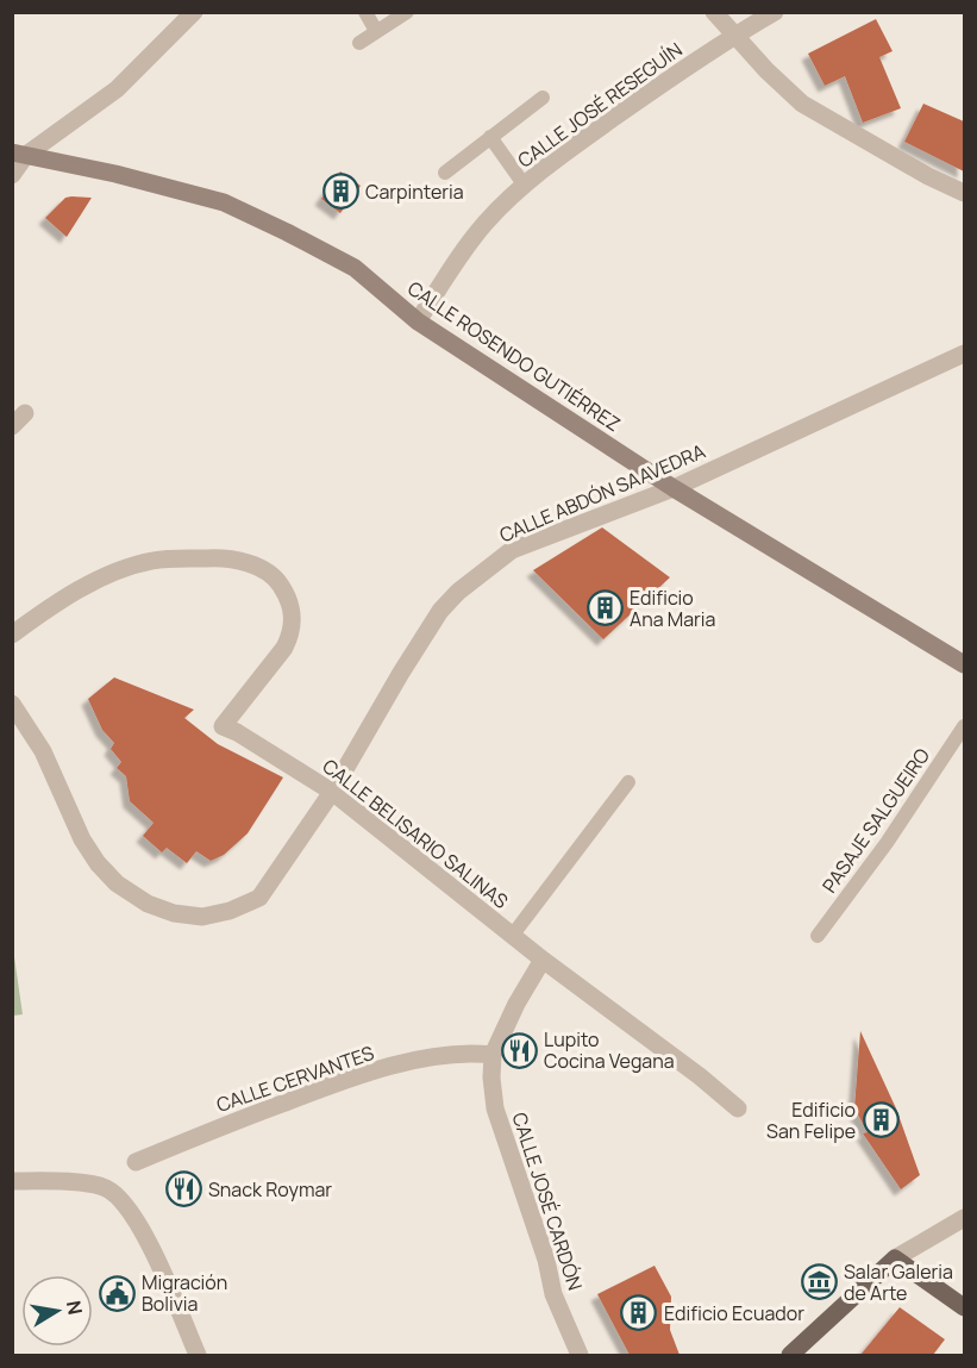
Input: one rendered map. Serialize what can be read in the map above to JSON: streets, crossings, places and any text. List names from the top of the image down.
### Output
{
  "streets": {
    "street": [
      "CALLE JOSÉ RESEGUÍN",
      "CALLE ROSENDO GUTIÉRREZ",
      "CALLE ABDÓN SAAVEDRA",
      "CALLE BELISARIO SALINAS",
      "CALLE CERVANTES",
      "CALLE JOSÉ CARDÓN"
    ],
    "lane": ["PASAJE SALGUEIRO"]
  },
  "crossings": [
    ["CALLE JOSÉ RESEGUÍN", "CALLE ROSENDO GUTIÉRREZ"],
    ["CALLE ROSENDO GUTIÉRREZ", "CALLE ABDÓN SAAVEDRA"],
    ["CALLE ABDÓN SAAVEDRA", "CALLE BELISARIO SALINAS"],
    ["CALLE CERVANTES", "CALLE JOSÉ CARDÓN"]
  ],
  "places": {
    "building": [
      "Carpinteria",
      "Edificio Ana Maria",
      "Edificio San Felipe",
      "Edificio Ecuador"
    ],
    "restaurant": ["Lupito Cocina Vegana", "Snack Roymar"],
    "museum": ["Salar Galeria de Arte"],
    "public building": ["Migración Bolivia"]
  },
  "north": "right"
}
